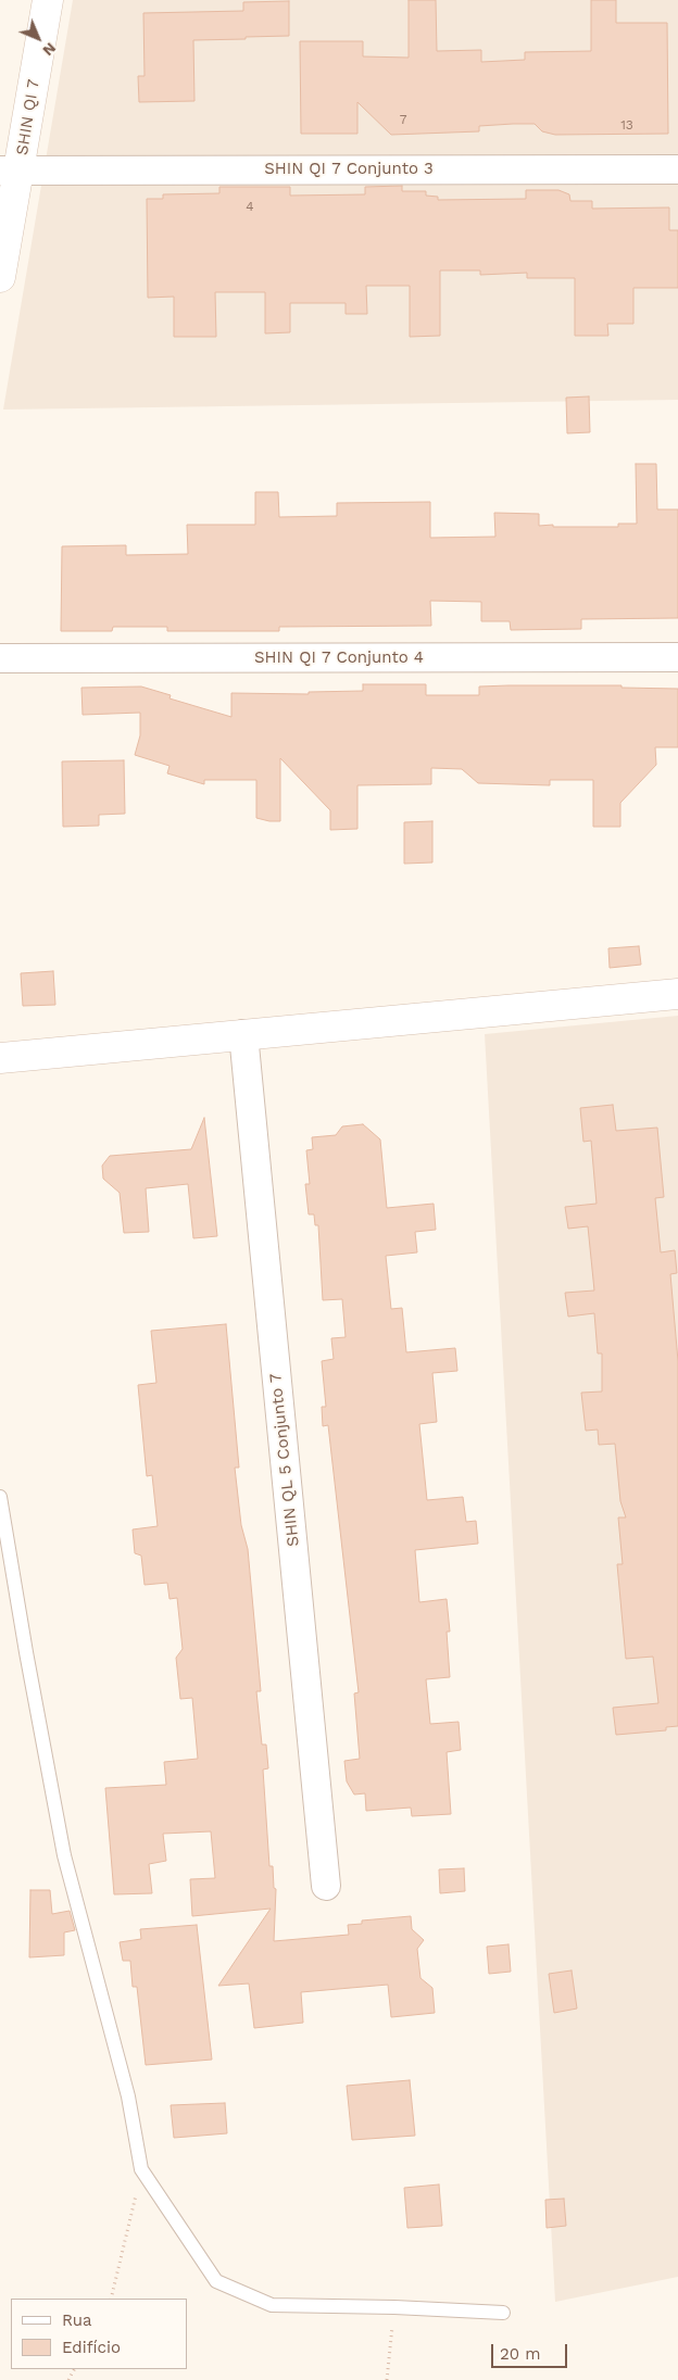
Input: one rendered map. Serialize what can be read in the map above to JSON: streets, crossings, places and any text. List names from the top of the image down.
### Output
{
  "streets": {
    "street": [
      "SHIN QI 7",
      "SHIN QI 7 Conjunto 3",
      "SHIN QI 7 Conjunto 4",
      "SHIN QL 5 Conjunto 7"
    ]
  },
  "crossings": [
    ["SHIN QI 7", "SHIN QI 7 Conjunto 3"]
  ],
  "house_numbers": ["7", "13", "4"],
  "legend": ["Rua", "Edifício"],
  "scale_bar": "20 m",
  "north": "bottom right"
}
